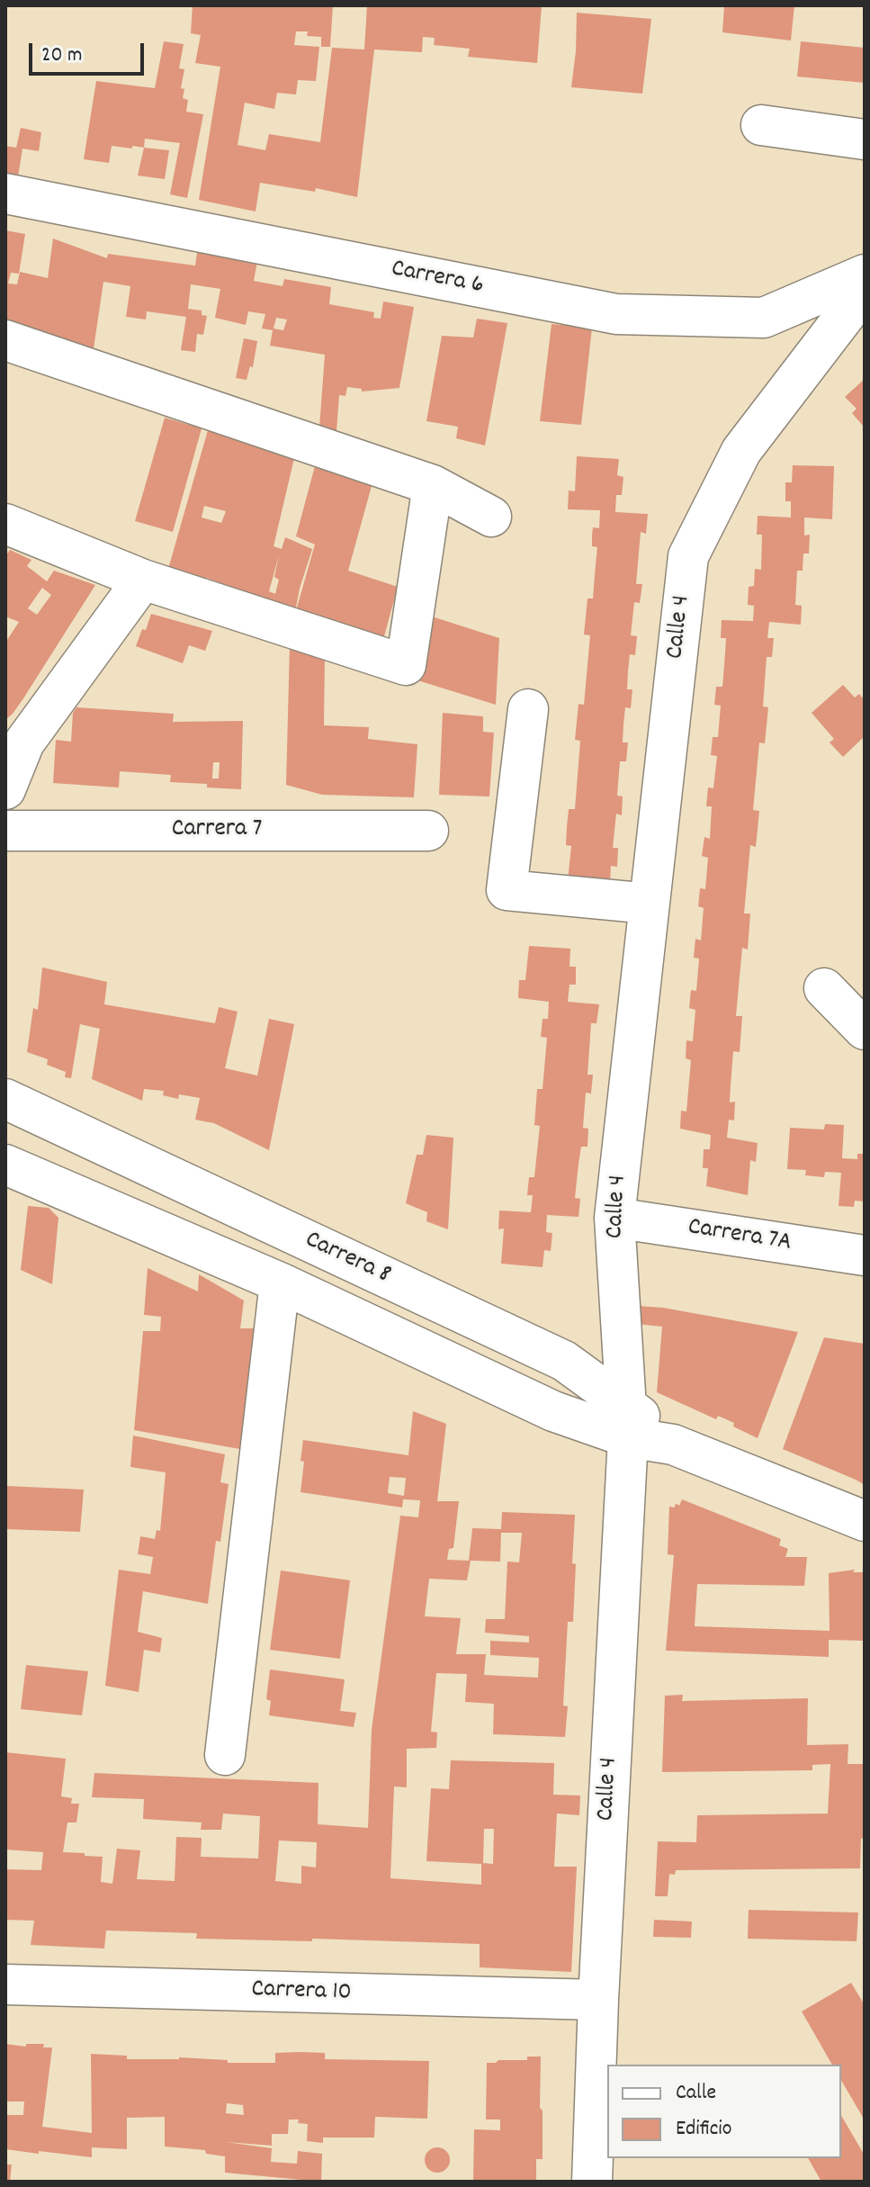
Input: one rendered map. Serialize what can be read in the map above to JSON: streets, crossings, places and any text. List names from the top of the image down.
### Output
{
  "streets": {
    "street": [
      "Carrera 6",
      "Calle 4",
      "Carrera 7",
      "Carrera 7A",
      "Carrera 8",
      "Carrera 10"
    ]
  },
  "crossings": [
    ["Calle 4", "Carrera 7A"],
    ["Calle 4", "Carrera 8"],
    ["Calle 4", "Carrera 10"]
  ],
  "legend": ["Calle", "Edificio"],
  "scale_bar": "20 m"
}
